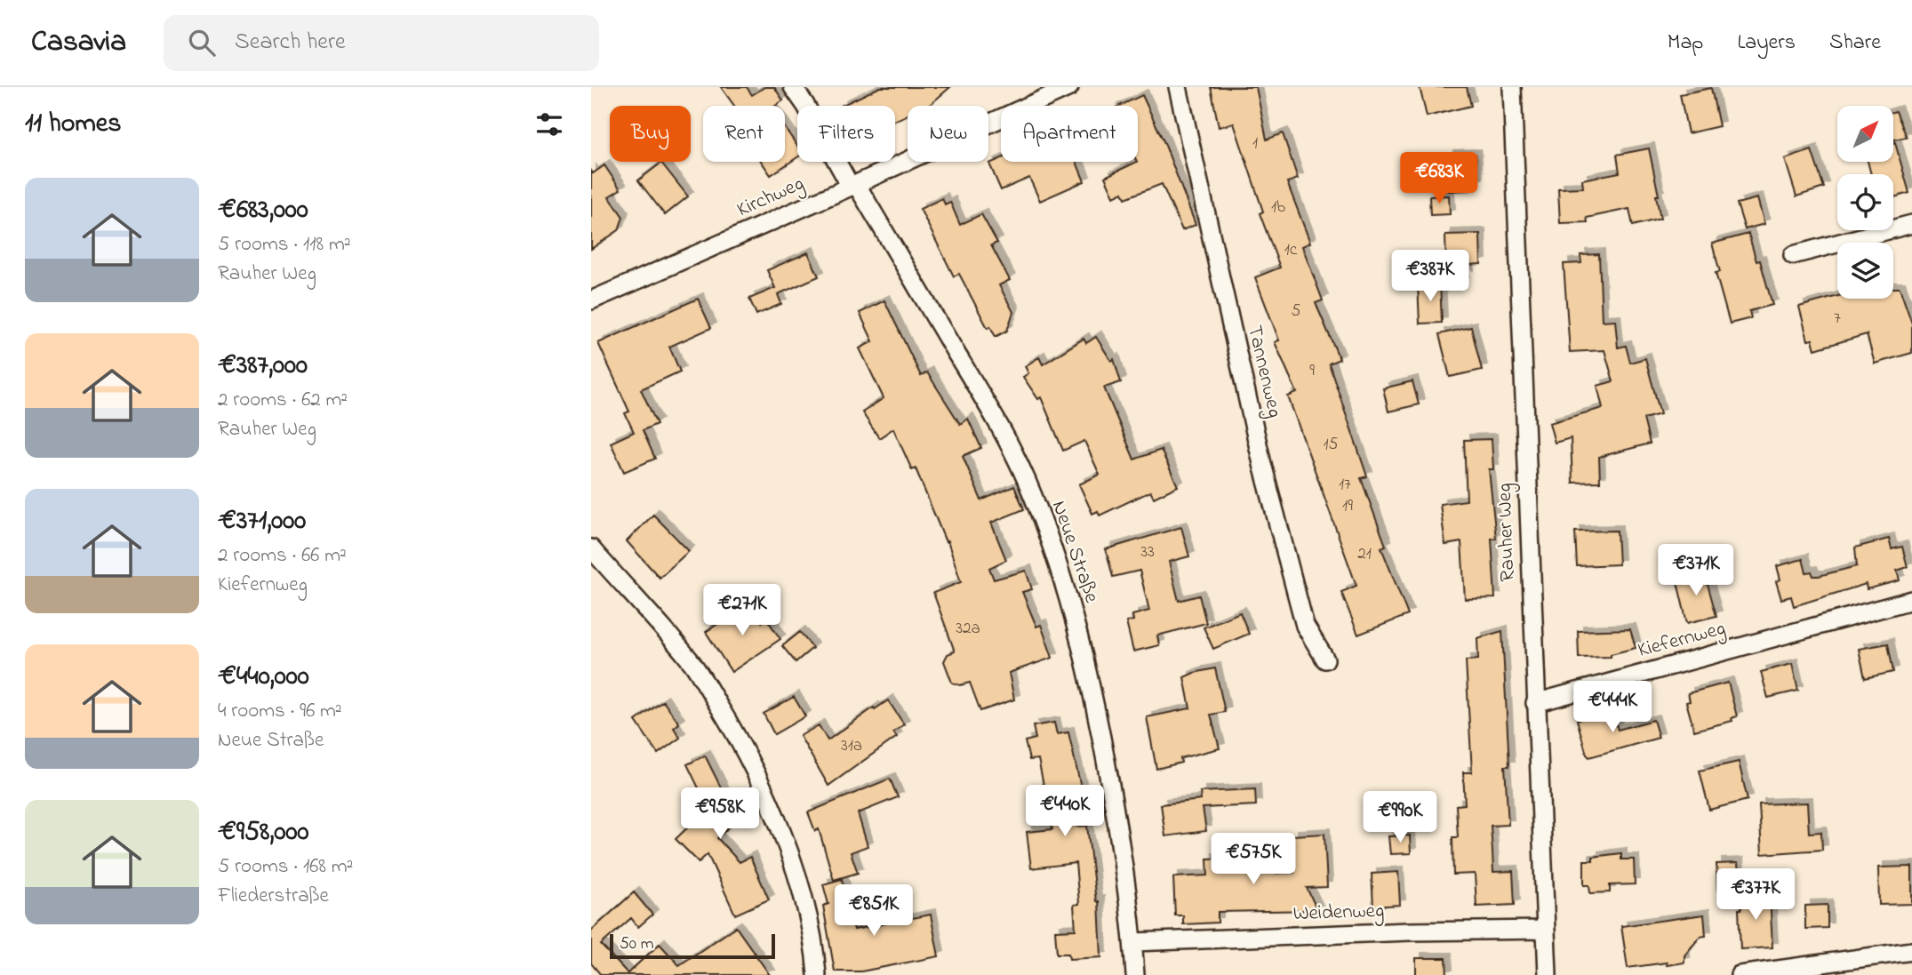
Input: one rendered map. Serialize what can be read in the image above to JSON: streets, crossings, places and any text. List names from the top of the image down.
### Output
{
  "streets": {
    "street": [
      "Kirchweg",
      "Tannenweg",
      "Rauher Weg",
      "Neue Straße",
      "Kiefernweg",
      "Weidenweg"
    ]
  },
  "crossings": [
    ["Kirchweg", "Neue Straße"],
    ["Rauher Weg", "Kiefernweg"],
    ["Rauher Weg", "Weidenweg"],
    ["Neue Straße", "Weidenweg"]
  ],
  "house_numbers": [
    "1",
    "1b",
    "1c",
    "5",
    "7",
    "9",
    "15",
    "17",
    "19",
    "33",
    "21",
    "32a",
    "31a"
  ],
  "scale_bar": "50 m",
  "north": "top right",
  "page": {
    "header": "Casavia",
    "search": "Search here",
    "nav": ["Map", "Layers", "Share"],
    "heading": "11 homes",
    "chip": [
      "Buy",
      "Rent",
      "Filters",
      "New",
      "Apartment"
    ],
    "price": [
      "€683K",
      "€387K",
      "€371K",
      "€271K",
      "€444K",
      "€440K",
      "€958K",
      "€990K",
      "€575K",
      "€377K",
      "€851K"
    ],
    "list": [
      {
        "name": "€683,000",
        "note": "5 rooms · 118 m² · Rauher Weg"
      },
      {
        "name": "€387,000",
        "note": "2 rooms · 62 m² · Rauher Weg"
      },
      {
        "name": "€371,000",
        "note": "2 rooms · 66 m² · Kiefernweg"
      },
      {
        "name": "€440,000",
        "note": "4 rooms · 96 m² · Neue Straße"
      },
      {
        "name": "€958,000",
        "note": "5 rooms · 168 m² · Fliederstraße"
      }
    ],
    "scale": "50 m"
  }
}
